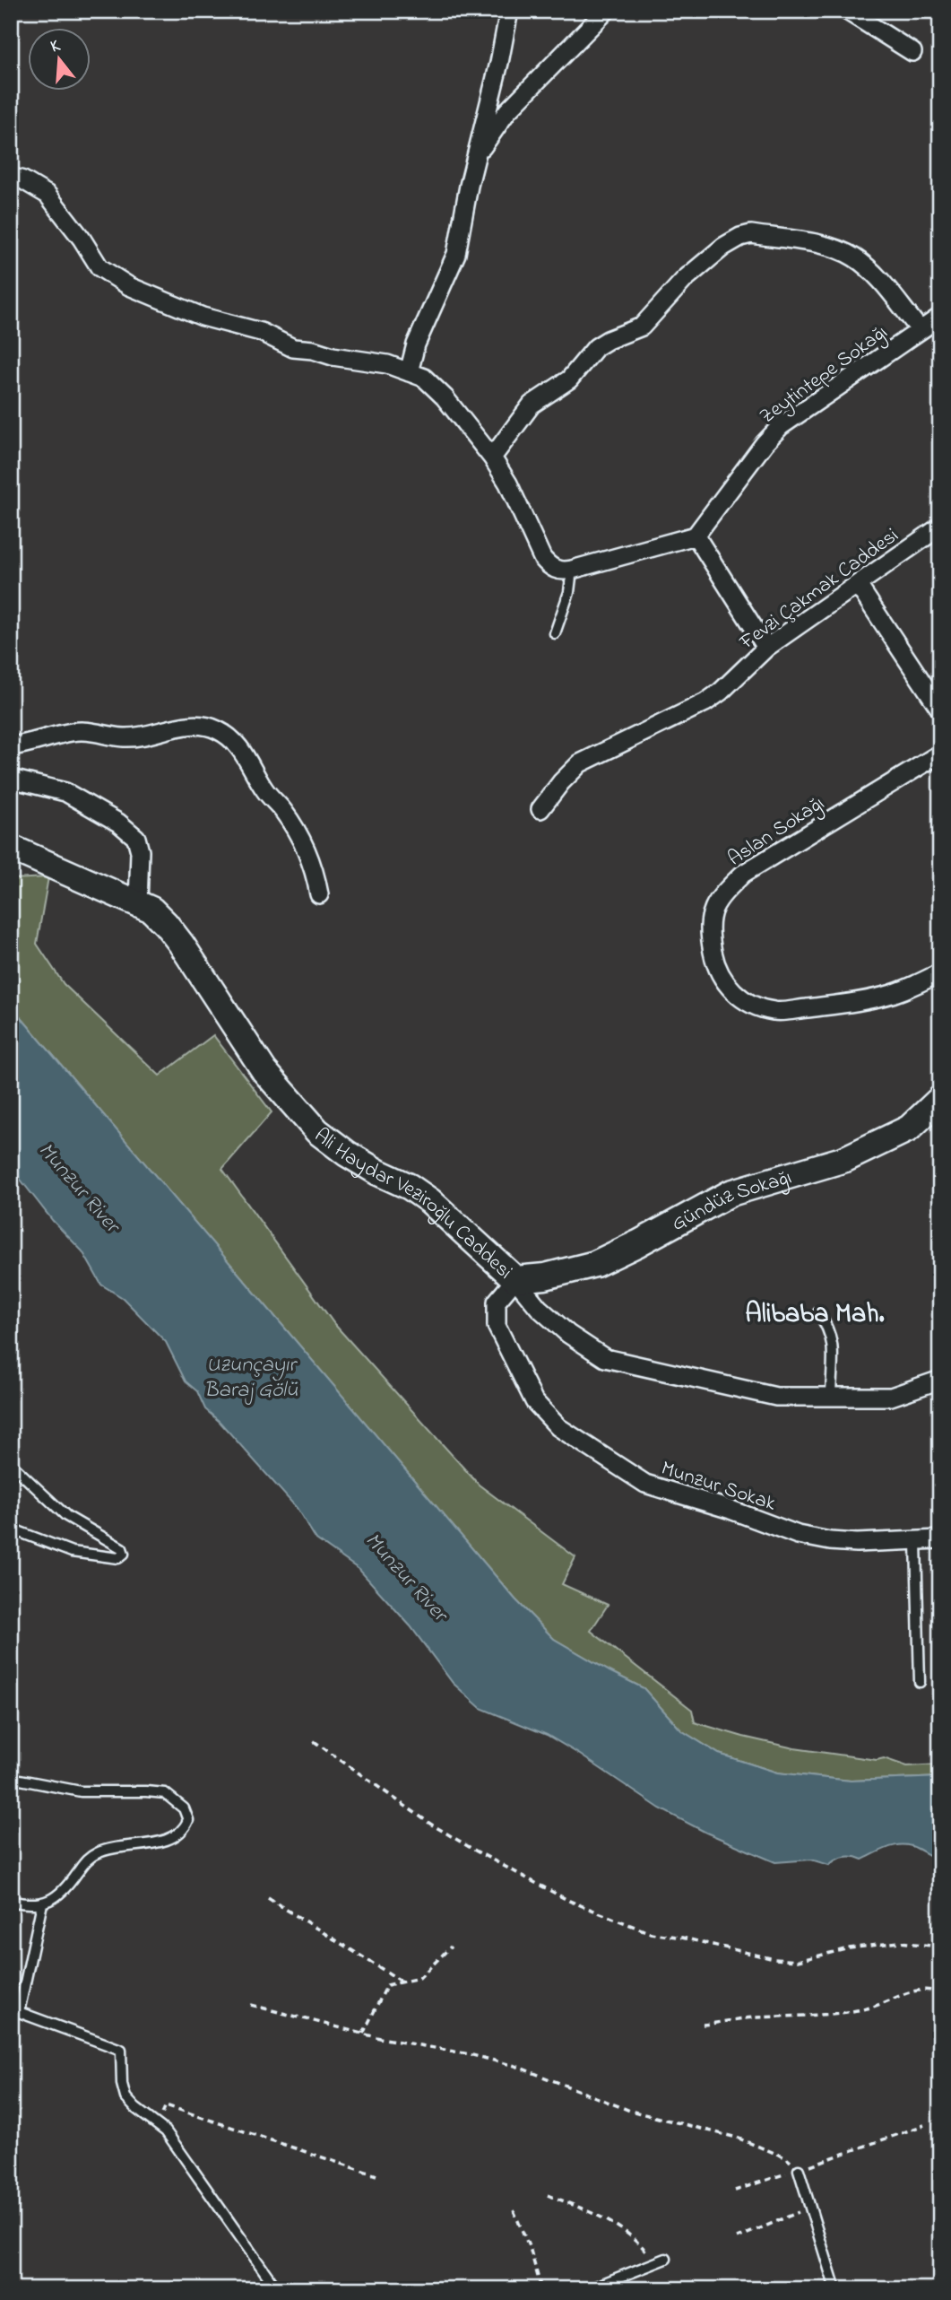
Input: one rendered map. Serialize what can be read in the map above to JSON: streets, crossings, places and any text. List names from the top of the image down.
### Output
{
  "streets": {
    "main road": ["Gündüz Sokağı", "Ali Haydar Veziroğlu Caddesi"],
    "street": [
      "Zeytintepe Sokağı",
      "Fevzi Çakmak Caddesi",
      "Aslan Sokağı",
      "Munzur Sokak"
    ]
  },
  "crossings": [
    ["Gündüz Sokağı", "Ali Haydar Veziroğlu Caddesi"],
    ["Gündüz Sokağı", "Munzur Sokak"],
    ["Ali Haydar Veziroğlu Caddesi", "Munzur Sokak"]
  ],
  "districts": ["Alibaba Mah."],
  "water": ["Munzur River", "Uzunçayır Baraj Gölü"],
  "north": "top"
}
